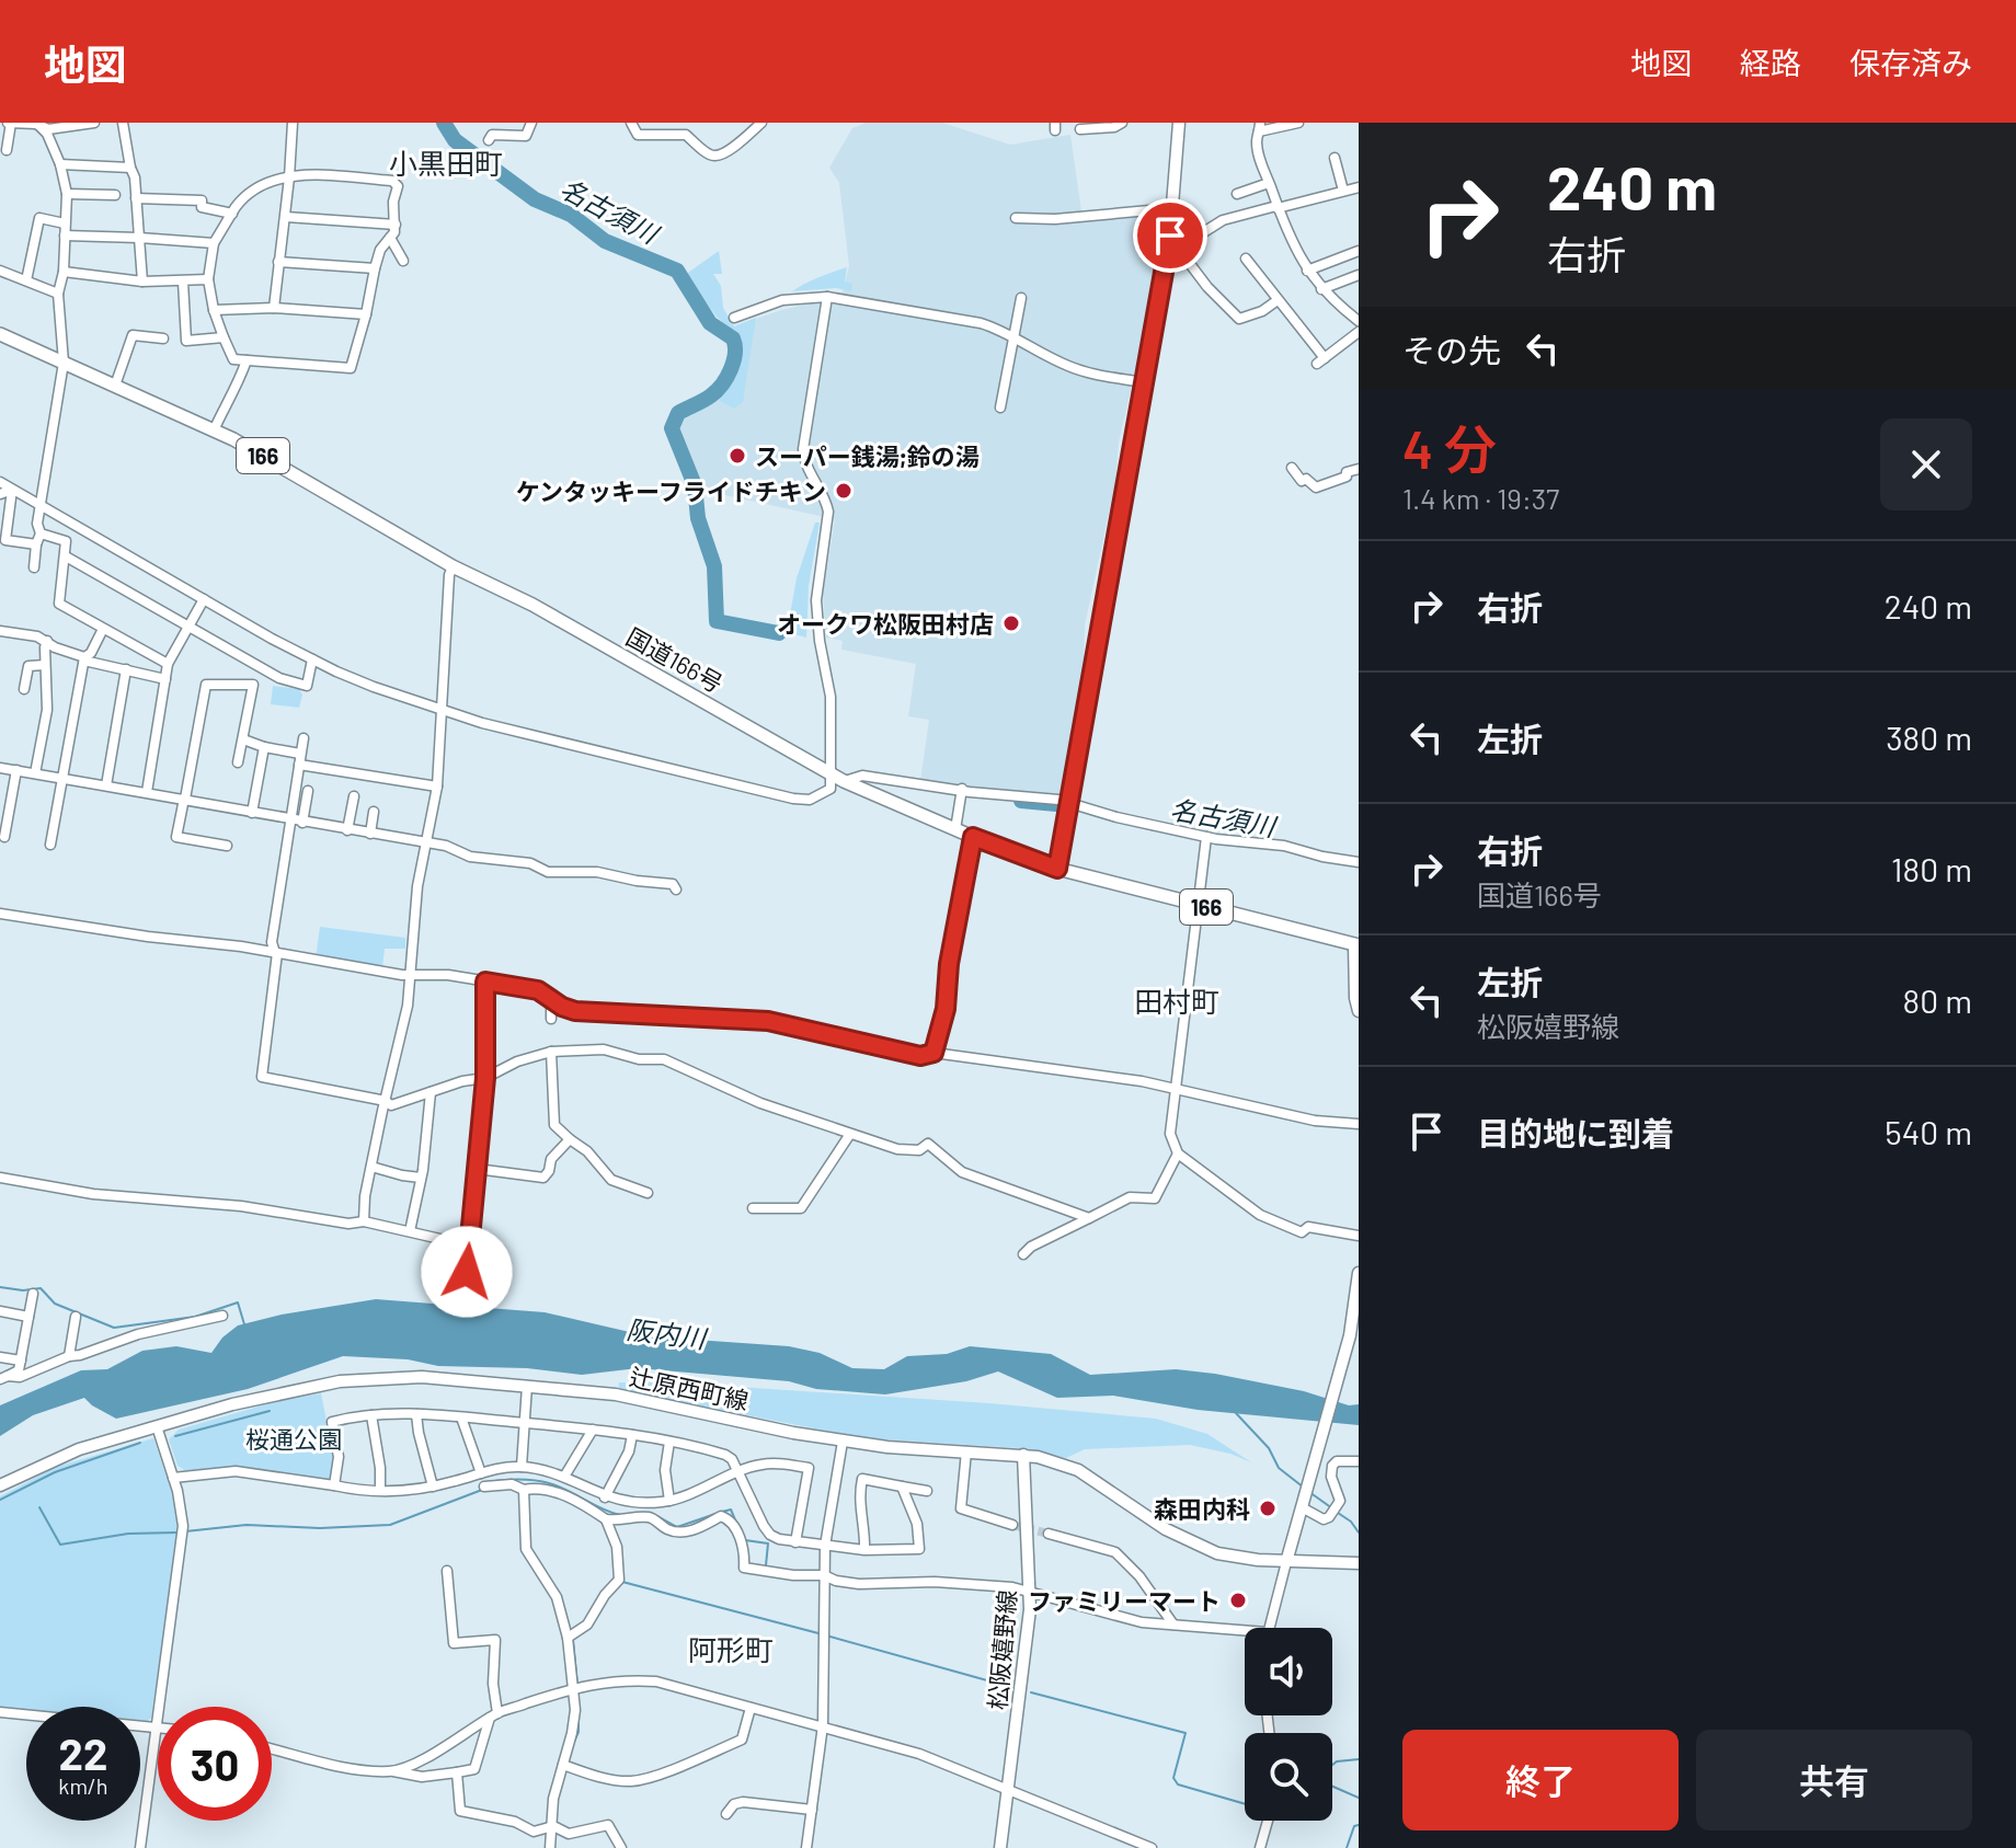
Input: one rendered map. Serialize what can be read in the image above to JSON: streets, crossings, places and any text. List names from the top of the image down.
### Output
{
  "streets": {
    "highway": ["166", "国道166号"],
    "main road": ["辻原西町線", "松阪嬉野線"]
  },
  "crossings": [
    ["辻原西町線", "松阪嬉野線"]
  ],
  "districts": ["小黒田町", "田村町", "阿形町"],
  "water": ["名古須川", "阪内川"],
  "parks": ["桜通公園"],
  "places": [
    "スーパー銭湯;鈴の湯",
    "ケンタッキーフライドチキン",
    "オークワ松阪田村店",
    "森田内科",
    "ファミリーマート"
  ],
  "page": {
    "header": "地図",
    "nav": ["地図", "経路", "保存済み"],
    "turn": ["240 m", "右折"],
    "then": "その先",
    "heading": ["4 分", "1.4 km · 19:37"],
    "list": [
      {
        "name": "右折",
        "value": "240 m"
      },
      {
        "name": "左折",
        "value": "380 m"
      },
      {
        "name": "右折",
        "note": "国道166号",
        "value": "180 m"
      },
      {
        "name": "左折",
        "note": "松阪嬉野線",
        "value": "80 m"
      },
      {
        "name": "目的地に到着",
        "value": "540 m"
      }
    ],
    "speed": "22 km/h",
    "limit": "30",
    "buttons": ["終了", "共有"]
  }
}
